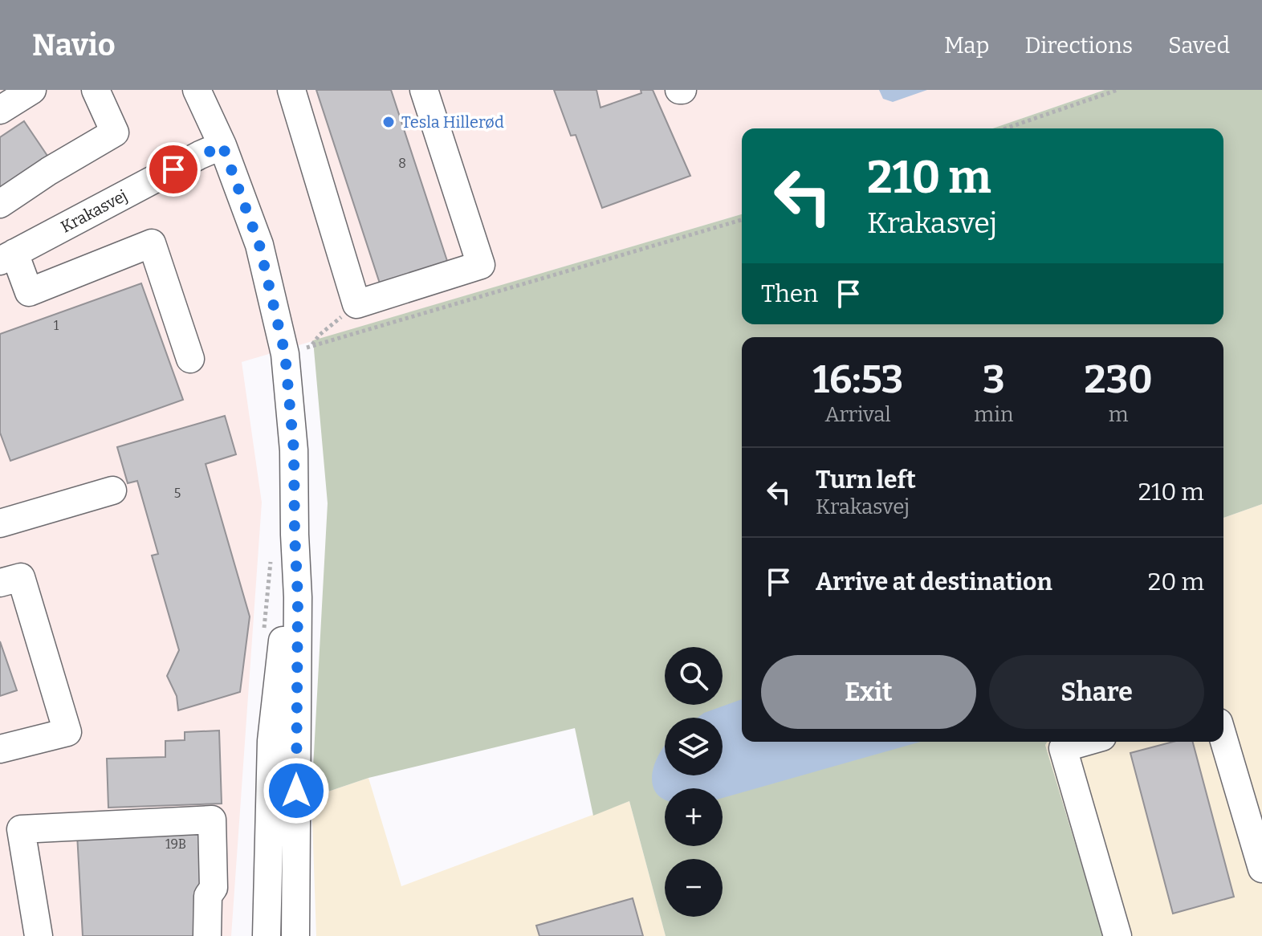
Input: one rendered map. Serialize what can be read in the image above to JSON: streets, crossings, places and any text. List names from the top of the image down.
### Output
{
  "streets": {
    "street": ["Krakasvej"]
  },
  "places": ["Tesla Hillerød"],
  "house_numbers": [
    "8",
    "1",
    "5",
    "19B"
  ],
  "page": {
    "header": "Navio",
    "nav": ["Map", "Directions", "Saved"],
    "turn": ["210 m", "Krakasvej"],
    "then": "Then",
    "eta": [
      "16:53",
      "Arrival",
      "3",
      "min",
      "230",
      "m"
    ],
    "list": [
      {
        "name": "Turn left",
        "note": "Krakasvej",
        "value": "210 m"
      },
      {
        "name": "Arrive at destination",
        "value": "20 m"
      }
    ],
    "buttons": ["Exit", "Share"],
    "map_buttons": ["+", "−"]
  }
}
